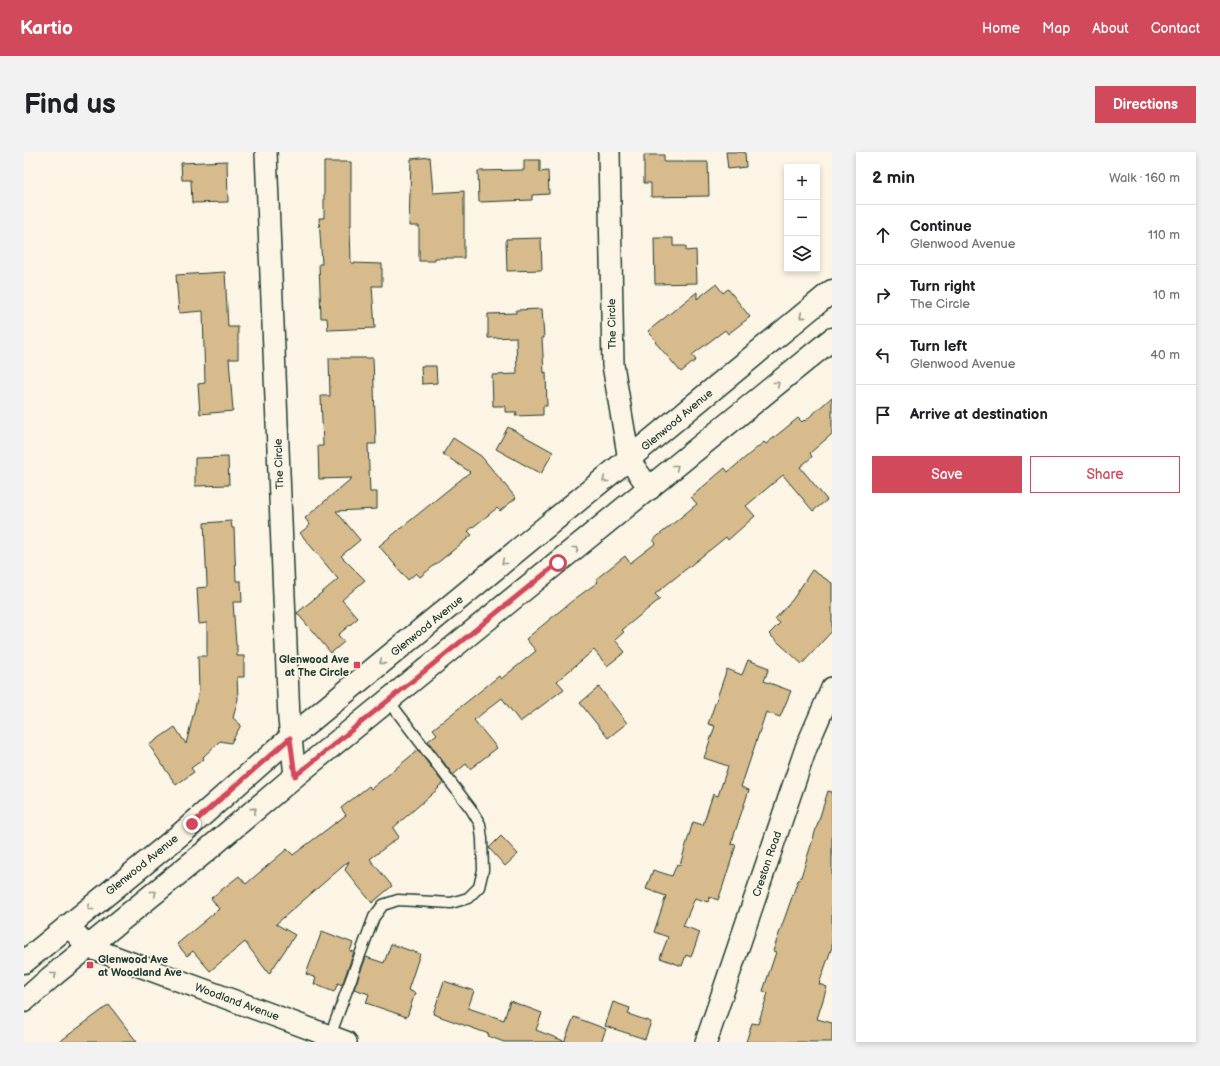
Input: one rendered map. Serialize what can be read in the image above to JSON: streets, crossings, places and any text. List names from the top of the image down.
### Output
{
  "streets": {
    "main road": ["Glenwood Avenue"],
    "street": ["The Circle", "Creston Road", "Woodland Avenue"]
  },
  "crossings": [
    ["The Circle", "Glenwood Avenue"],
    ["Glenwood Avenue", "Woodland Avenue"]
  ],
  "places": {
    "transit": ["Glenwood Ave at The Circle", "Glenwood Ave at Woodland Ave"]
  },
  "page": {
    "header": "Kartio",
    "nav": [
      "Home",
      "Map",
      "About",
      "Contact"
    ],
    "buttons": [
      "Directions",
      ["Save", "Share"]
    ],
    "title": "Find us",
    "heading": ["2 min", "Walk · 160 m"],
    "map_buttons": ["+", "−"],
    "list": [
      ["Continue", "Glenwood Avenue", "110 m"],
      ["Turn right", "The Circle", "10 m"],
      ["Turn left", "Glenwood Avenue", "40 m"],
      "Arrive at destination"
    ]
  }
}
